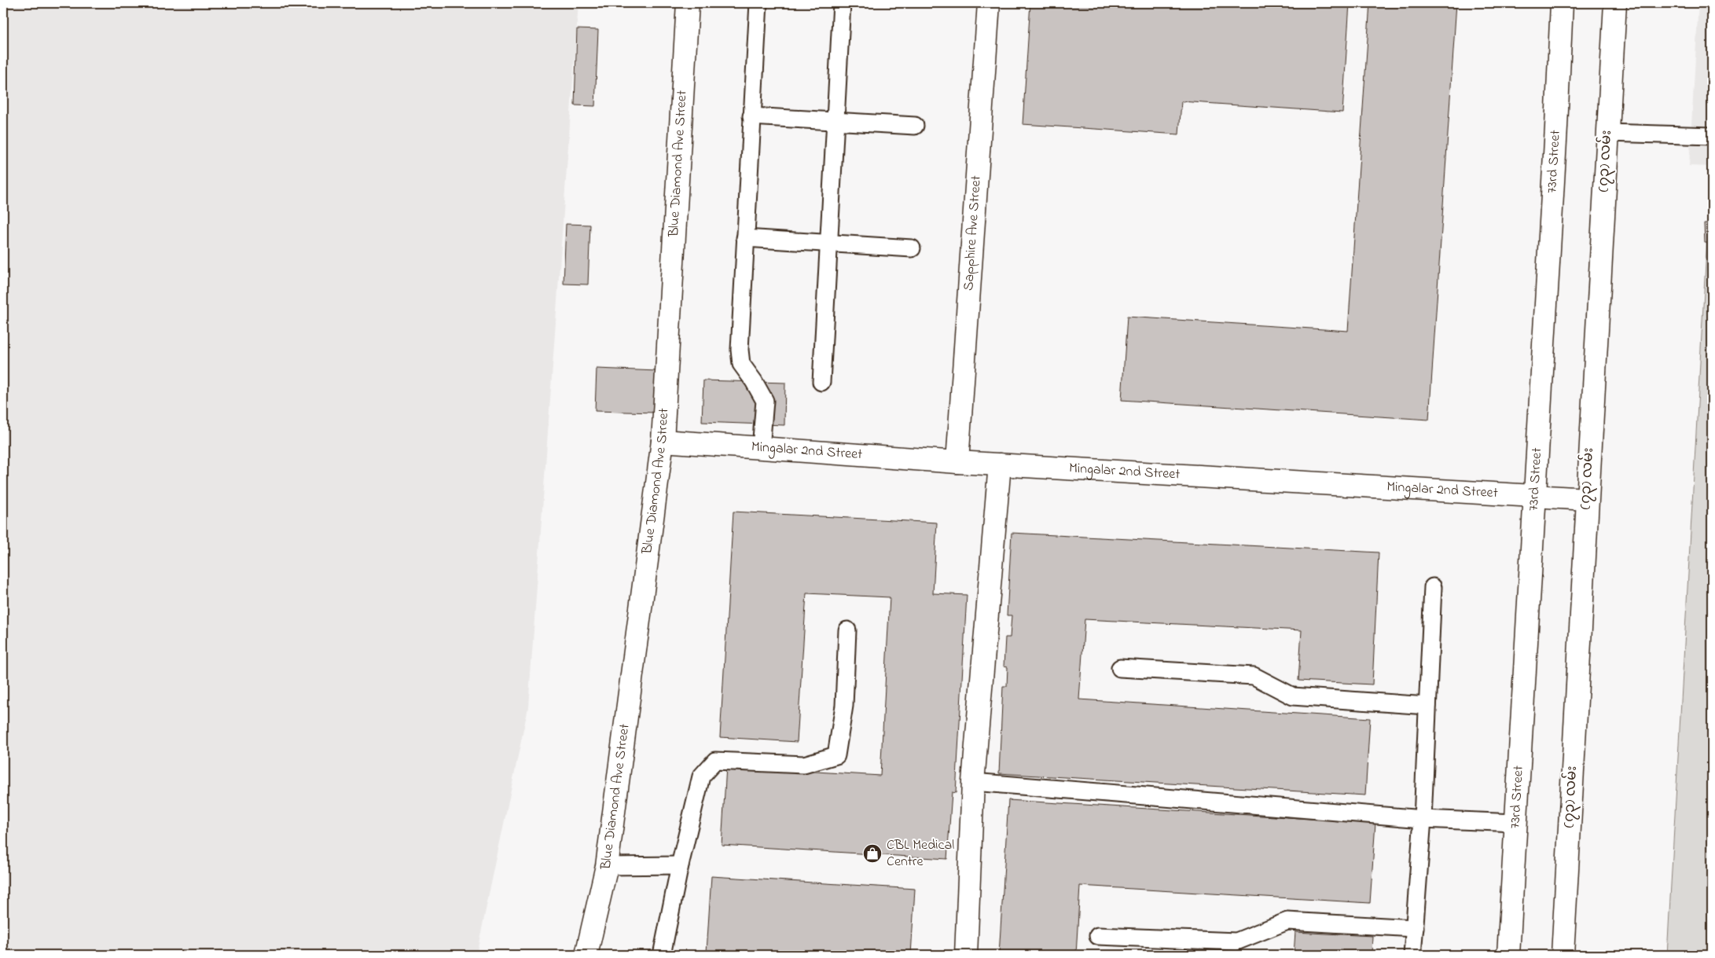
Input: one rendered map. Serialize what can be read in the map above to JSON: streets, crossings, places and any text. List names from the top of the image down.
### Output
{
  "streets": {
    "street": [
      "73rd Street",
      "(၇၃) လမ်း",
      "Blue Diamond Ave Street",
      "Sapphire Ave Street",
      "Mingalar 2nd Street"
    ]
  },
  "crossings": [
    ["73rd Street", "Mingalar 2nd Street"],
    ["(၇၃) လမ်း", "Mingalar 2nd Street"],
    ["Blue Diamond Ave Street", "Mingalar 2nd Street"],
    ["Sapphire Ave Street", "Mingalar 2nd Street"]
  ],
  "places": {
    "shop": ["CBL Medical Centre"]
  }
}
